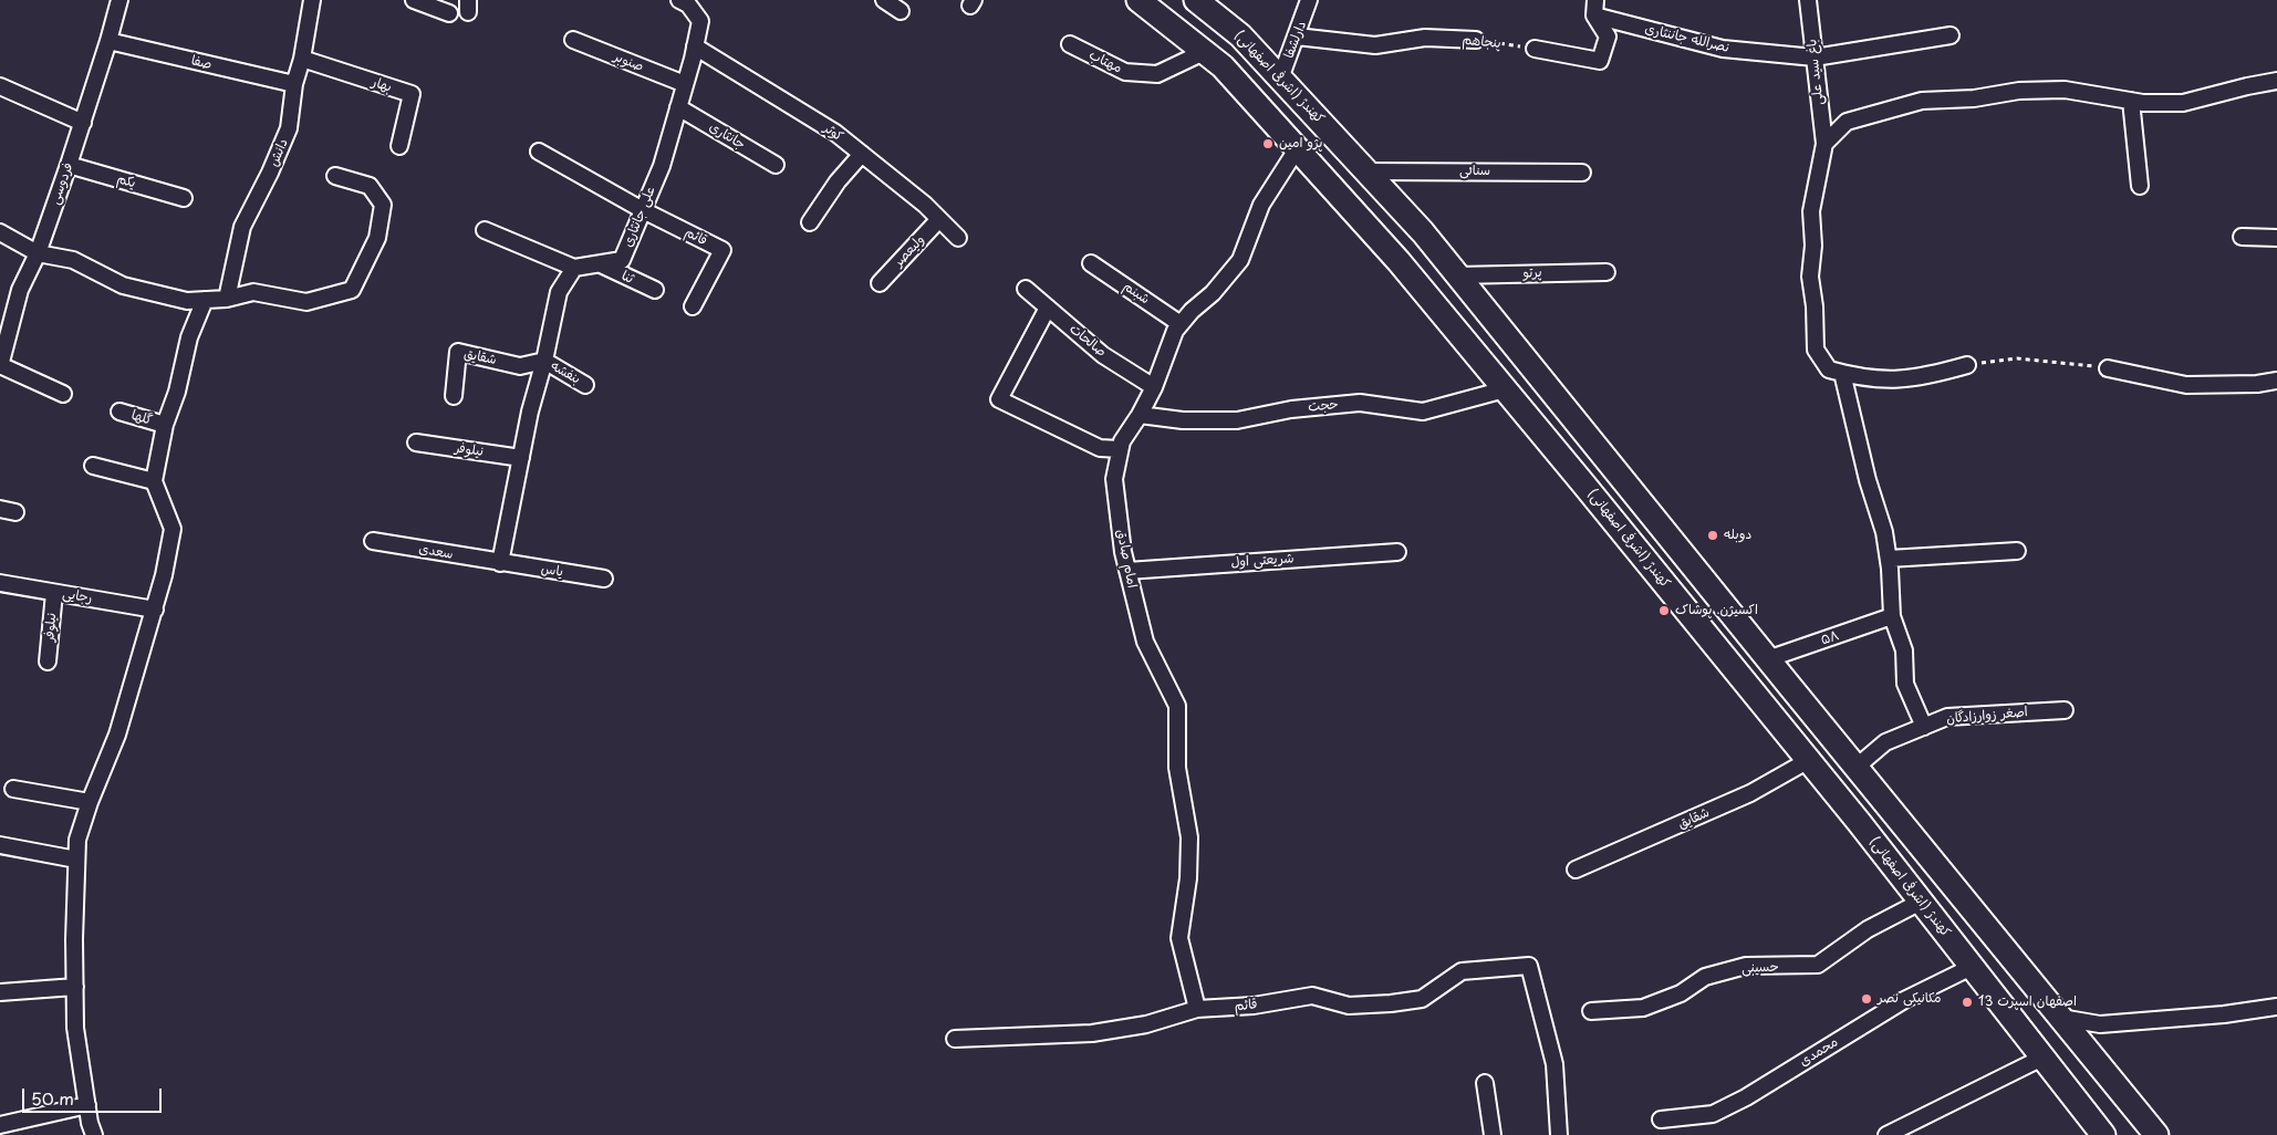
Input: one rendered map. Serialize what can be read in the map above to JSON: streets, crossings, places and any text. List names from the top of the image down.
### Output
{
  "streets": {
    "main road": ["کهندژ (اشرفی اصفهانی)"],
    "street": [
      "نصرالله جاننثاری",
      "دارلشفا",
      "پنجاهم",
      "صنوبر",
      "مهتاب",
      "صفا",
      "باغ سید علی",
      "بهار",
      "کوثر",
      "جانثاری",
      "دانش",
      "سنائی",
      "یکم",
      "فردوسی",
      "علی جانثاری",
      "قائم",
      "ولیعصر",
      "پرتو",
      "ثنا",
      "شبنم",
      "صالحات",
      "شقایق",
      "بنفشه",
      "حجت",
      "گلها",
      "نیلوفر",
      "سعدی",
      "امام صادق",
      "شریعتی اول",
      "یاس",
      "رجایی",
      "۵۸",
      "اصغر زوارزادگان",
      "حسینی",
      "محمدی"
    ]
  },
  "crossings": [
    ["نصرالله جاننثاری", "باغ سید علی"],
    ["دارلشفا", "پنجاهم"],
    ["دارلشفا", "کهندژ (اشرفی اصفهانی)"],
    ["صنوبر", "علی جانثاری"],
    ["مهتاب", "کهندژ (اشرفی اصفهانی)"],
    ["صفا", "دانش"],
    ["صفا", "فردوسی"],
    ["کهندژ (اشرفی اصفهانی)", "سنائی"],
    ["کهندژ (اشرفی اصفهانی)", "پرتو"],
    ["کهندژ (اشرفی اصفهانی)", "شقایق"],
    ["کهندژ (اشرفی اصفهانی)", "حجت"],
    ["کهندژ (اشرفی اصفهانی)", "امام صادق"],
    ["کهندژ (اشرفی اصفهانی)", "۵۸"],
    ["کهندژ (اشرفی اصفهانی)", "اصغر زوارزادگان"],
    ["کهندژ (اشرفی اصفهانی)", "حسینی"],
    ["کهندژ (اشرفی اصفهانی)", "محمدی"],
    ["بهار", "دانش"],
    ["کوثر", "علی جانثاری"],
    ["کوثر", "ولیعصر"],
    ["جانثاری", "علی جانثاری"],
    ["یکم", "فردوسی"],
    ["علی جانثاری", "قائم"],
    ["علی جانثاری", "ثنا"],
    ["قائم", "امام صادق"],
    ["شبنم", "امام صادق"],
    ["صالحات", "امام صادق"],
    ["شقایق", "بنفشه"],
    ["حجت", "امام صادق"],
    ["نیلوفر", "رجایی"],
    ["سعدی", "یاس"],
    ["امام صادق", "شریعتی اول"]
  ],
  "places": [
    "پژو امین",
    "دوبله",
    "اکسیژن. پوشاک",
    "مکانیکی نصر",
    "اصفهان اسپرت 13"
  ],
  "scale_bar": "50 m"
}
